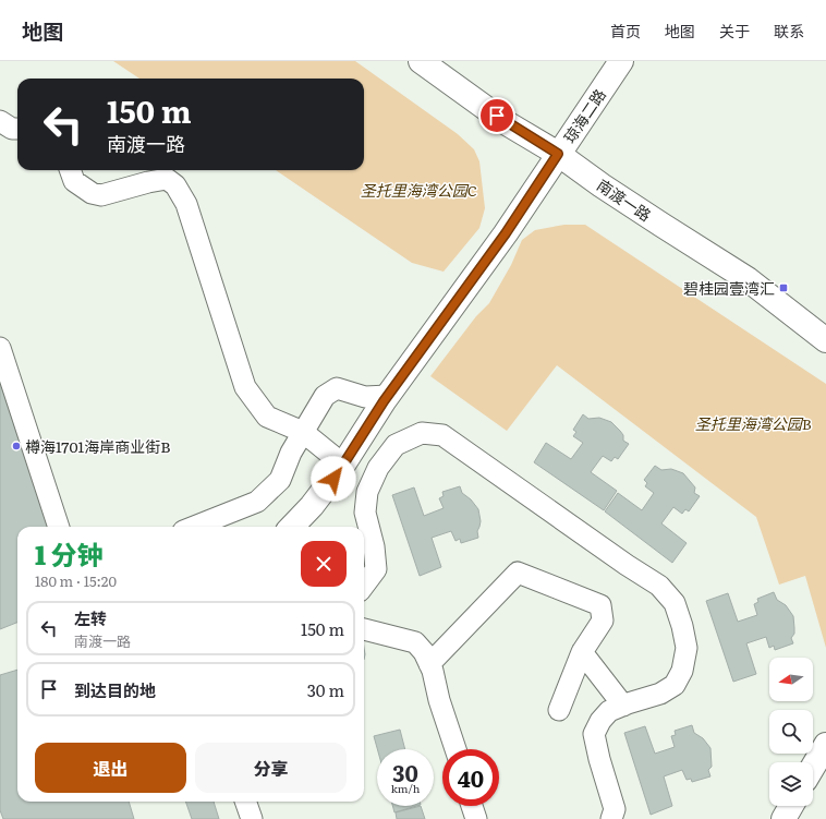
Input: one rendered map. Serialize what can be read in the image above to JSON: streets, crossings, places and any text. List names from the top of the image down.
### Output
{
  "streets": {
    "street": ["琼海二路", "南渡一路"]
  },
  "crossings": [
    ["琼海二路", "南渡一路"]
  ],
  "parks": ["圣托里海湾公园C", "圣托里海湾公园B"],
  "places": {
    "transit": ["碧桂园壹湾汇"],
    "other": ["樽海1701海岸商业街B"]
  },
  "north": "left",
  "page": {
    "header": "地图",
    "nav": [
      "首页",
      "地图",
      "关于",
      "联系"
    ],
    "turn": ["150 m", "南渡一路"],
    "heading": ["1 分钟", "180 m · 15:20"],
    "list": [
      {
        "name": "左转",
        "note": "南渡一路",
        "value": "150 m"
      },
      {
        "name": "到达目的地",
        "value": "30 m"
      }
    ],
    "buttons": ["退出", "分享"],
    "speed": "30 km/h",
    "limit": "40"
  }
}
